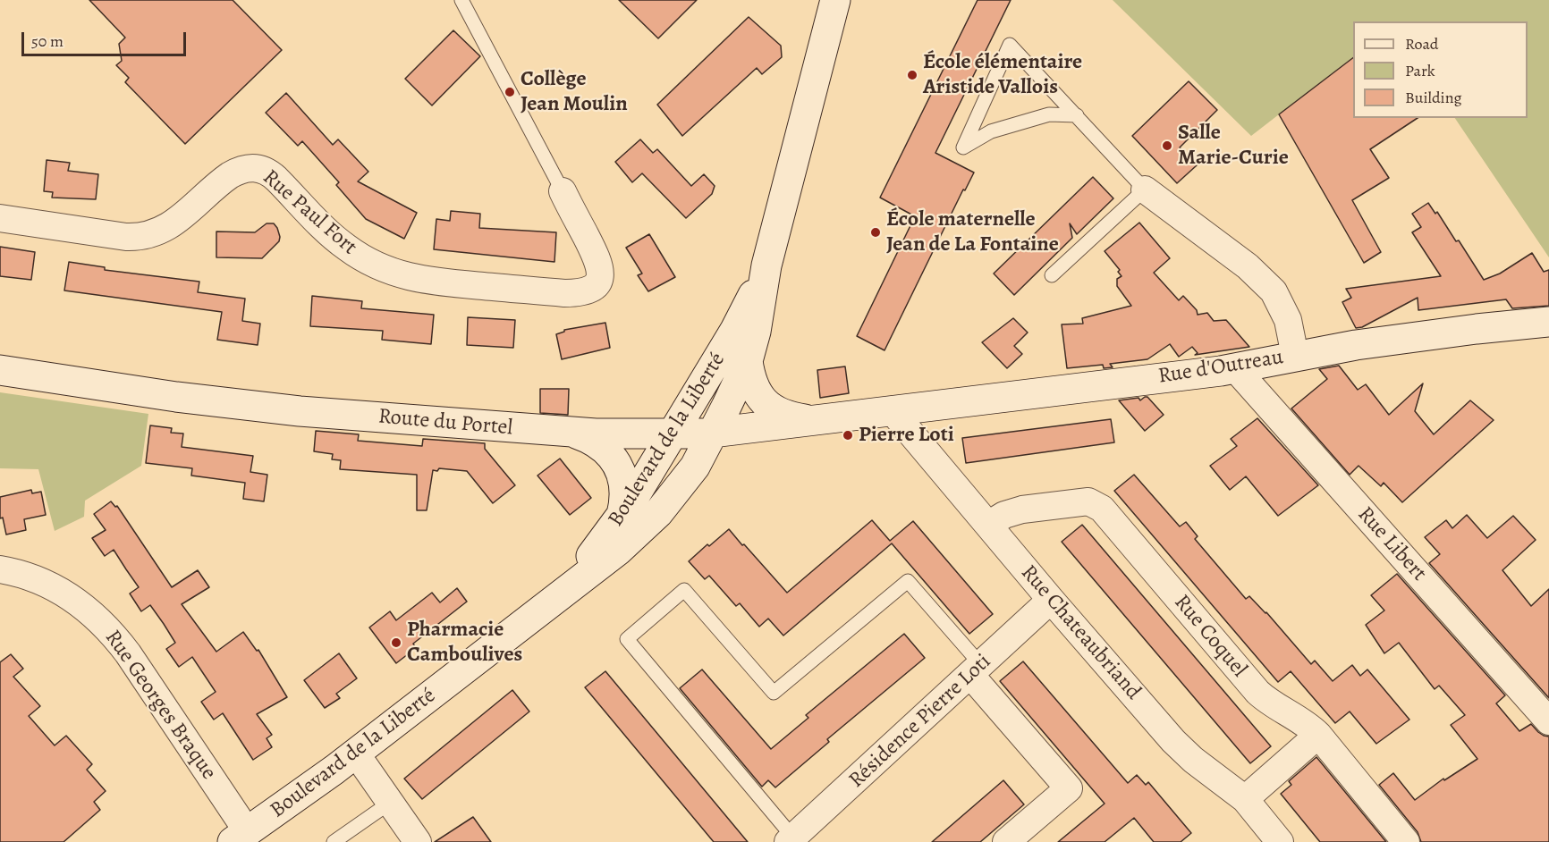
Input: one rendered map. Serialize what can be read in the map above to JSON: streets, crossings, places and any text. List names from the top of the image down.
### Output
{
  "streets": {
    "street": [
      "Rue Paul Fort",
      "Rue d'Outreau",
      "Route du Portel",
      "Boulevard de la Liberté",
      "Rue Libert",
      "Rue Chateaubriand",
      "Rue Coquel",
      "Rue Georges Braque",
      "Résidence Pierre Loti"
    ]
  },
  "crossings": [
    ["Rue d'Outreau", "Route du Portel"],
    ["Rue d'Outreau", "Rue Libert"],
    ["Rue d'Outreau", "Rue Chateaubriand"],
    ["Route du Portel", "Boulevard de la Liberté"],
    ["Route du Portel", "Rue Chateaubriand"],
    ["Boulevard de la Liberté", "Rue Georges Braque"],
    ["Rue Chateaubriand", "Rue Coquel"],
    ["Rue Chateaubriand", "Résidence Pierre Loti"]
  ],
  "places": [
    "École élémentaire Aristide Vallois",
    "Collège Jean Moulin",
    "Salle Marie-Curie",
    "École maternelle Jean de La Fontaine",
    "Pierre Loti",
    "Pharmacie Camboulives"
  ],
  "legend": ["Road", "Park", "Building"],
  "scale_bar": "50 m"
}
